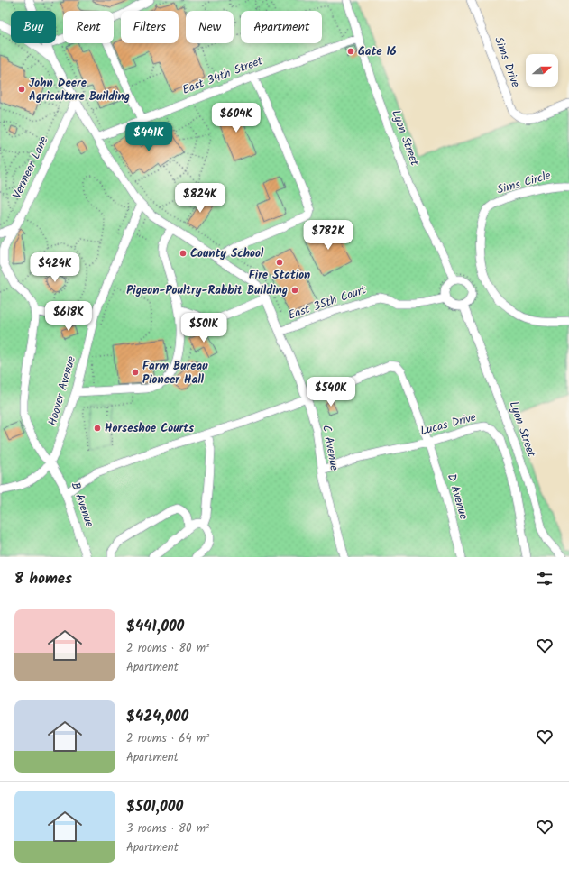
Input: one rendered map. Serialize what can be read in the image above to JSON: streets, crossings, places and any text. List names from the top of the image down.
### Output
{
  "streets": {
    "street": [
      "Sims Drive",
      "East 34th Street",
      "Lyon Street",
      "Vermeer Lane",
      "Sims Circle",
      "East 35th Court",
      "Hoover Avenue",
      "Lucas Drive",
      "C Avenue",
      "D Avenue",
      "B Avenue"
    ]
  },
  "crossings": [
    ["East 34th Street", "Lyon Street"],
    ["East 34th Street", "C Avenue"],
    ["Lyon Street", "East 35th Court"],
    ["Vermeer Lane", "C Avenue"],
    ["East 35th Court", "C Avenue"],
    ["Hoover Avenue", "C Avenue"],
    ["Hoover Avenue", "B Avenue"],
    ["Lucas Drive", "C Avenue"],
    ["Lucas Drive", "D Avenue"],
    ["C Avenue", "D Avenue"]
  ],
  "places": [
    "Gate 16",
    "John Deere Agriculture Building",
    "County School",
    "Fire Station",
    "Pigeon-Poultry-Rabbit Building",
    "Farm Bureau Pioneer Hall",
    "Horseshoe Courts"
  ],
  "north": "right",
  "page": {
    "chip": [
      "Buy",
      "Rent",
      "Filters",
      "New",
      "Apartment"
    ],
    "price": [
      "$604K",
      "$441K",
      "$824K",
      "$782K",
      "$424K",
      "$618K",
      "$501K",
      "$540K"
    ],
    "heading": "8 homes",
    "list": [
      {
        "name": "$441,000",
        "note": "2 rooms · 80 m² · Apartment"
      },
      {
        "name": "$424,000",
        "note": "2 rooms · 64 m² · Apartment"
      },
      {
        "name": "$501,000",
        "note": "3 rooms · 80 m² · Apartment"
      }
    ]
  }
}
